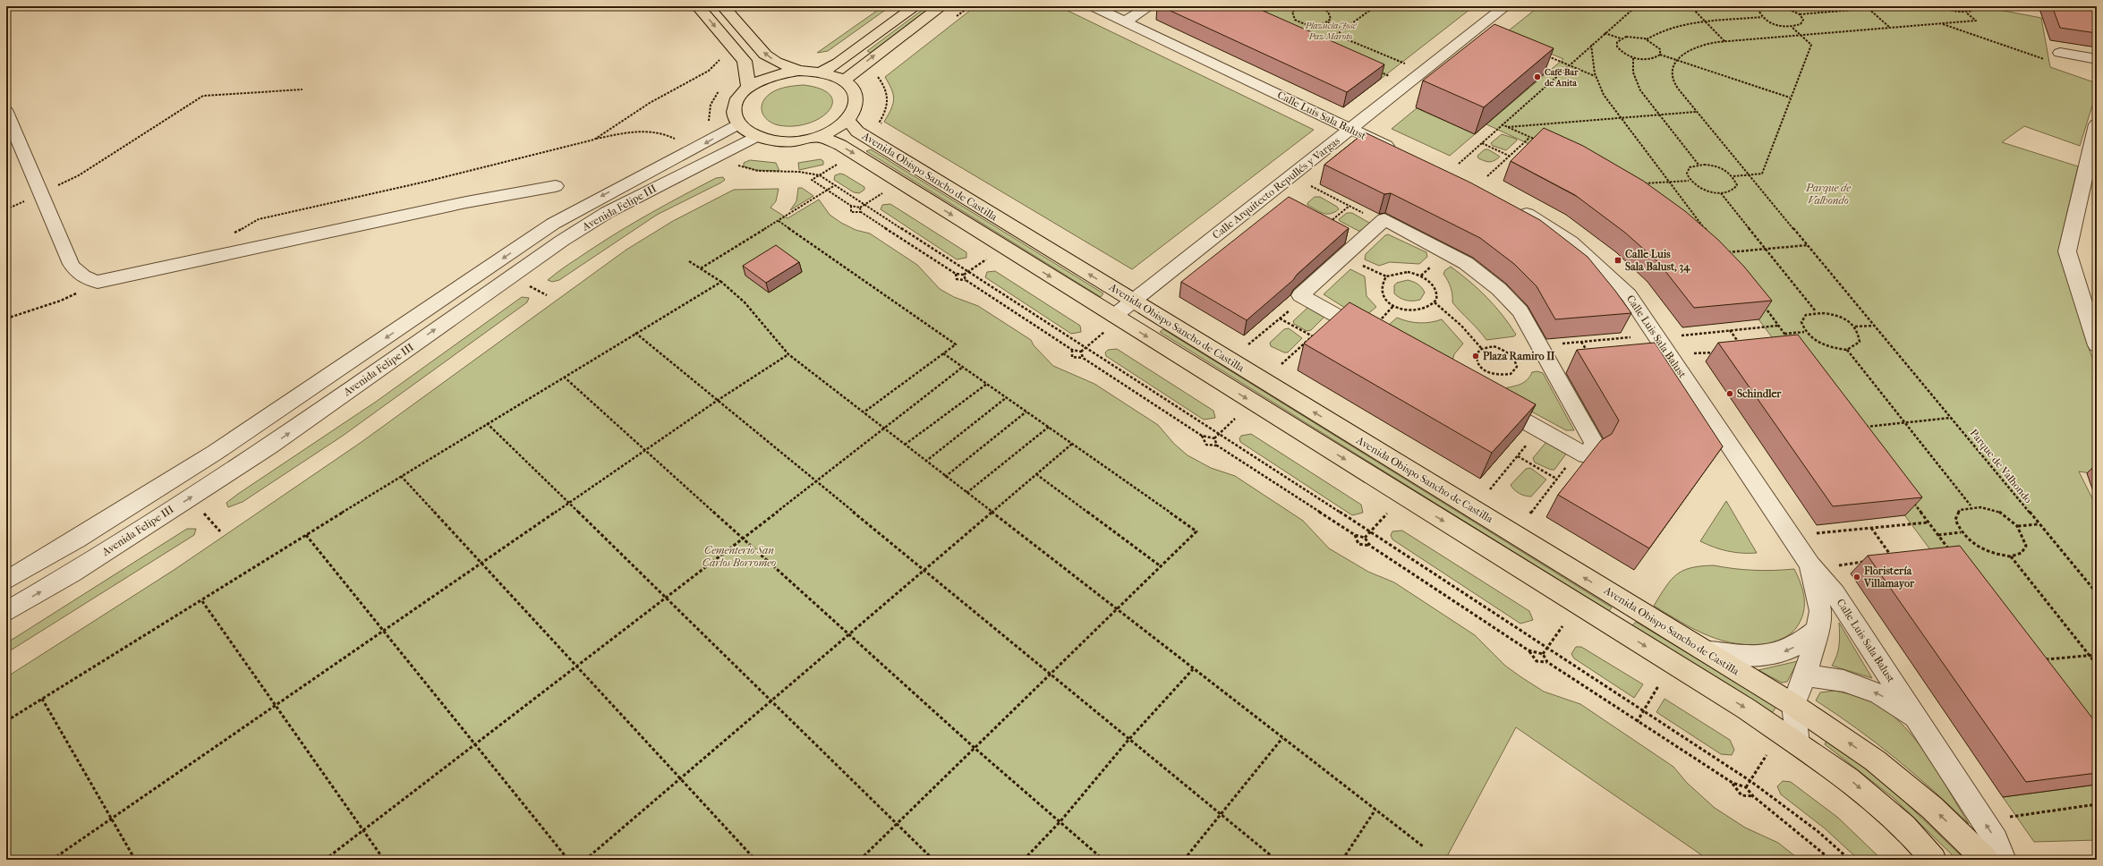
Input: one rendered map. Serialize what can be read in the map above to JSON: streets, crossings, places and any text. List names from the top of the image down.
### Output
{
  "streets": {
    "main road": ["Avenida Obispo Sancho de Castilla"],
    "street": ["Calle Luis Sala Balust", "Calle Arquitecto Repullés y Vargas", "Avenida Felipe III"],
    "path": ["Parque de Valhondo"]
  },
  "crossings": [
    ["Calle Luis Sala Balust", "Avenida Obispo Sancho de Castilla"],
    ["Calle Luis Sala Balust", "Calle Arquitecto Repullés y Vargas"],
    ["Avenida Obispo Sancho de Castilla", "Calle Arquitecto Repullés y Vargas"],
    ["Avenida Obispo Sancho de Castilla", "Avenida Felipe III"]
  ],
  "parks": ["Plazuela José Paz Maroto", "Parque de Valhondo", "Cementerio San Carlos Borromeo"],
  "places": {
    "other": [
      "Café-Bar de Anita",
      "Plaza Ramiro II",
      "Schindler",
      "Floristería Villamayor"
    ],
    "transit": ["Calle Luis Sala Balust, 34"]
  }
}
